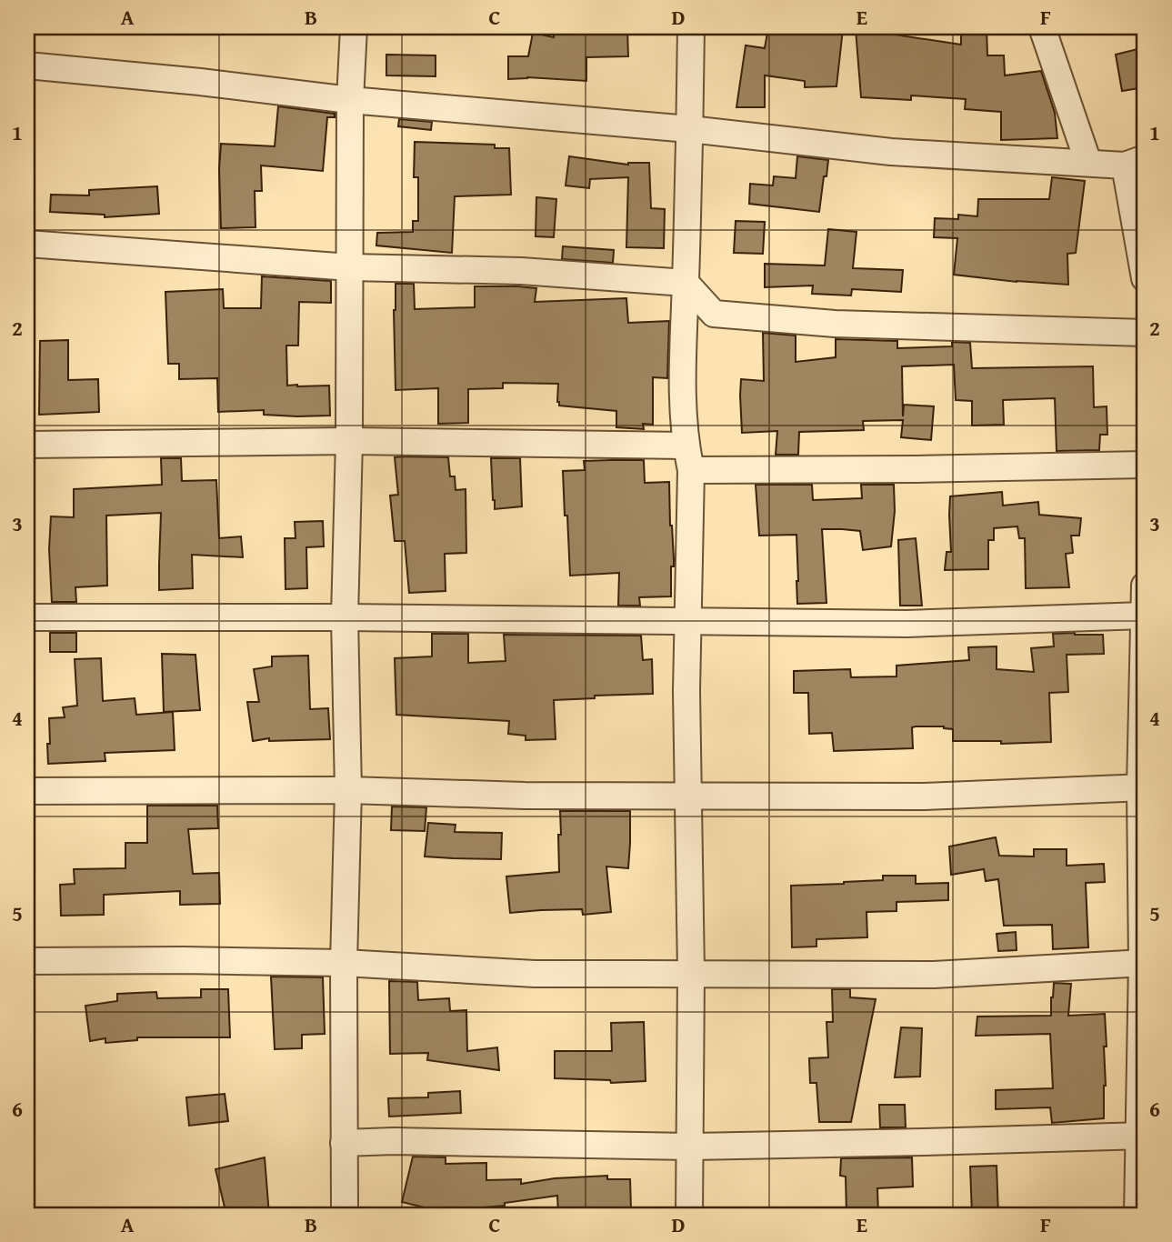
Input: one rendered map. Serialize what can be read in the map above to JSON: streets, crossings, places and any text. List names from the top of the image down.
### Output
{
  "grid": {
    "columns": [
      "A",
      "B",
      "C",
      "D",
      "E",
      "F"
    ],
    "rows": [
      "1",
      "2",
      "3",
      "4",
      "5",
      "6"
    ]
  }
}
